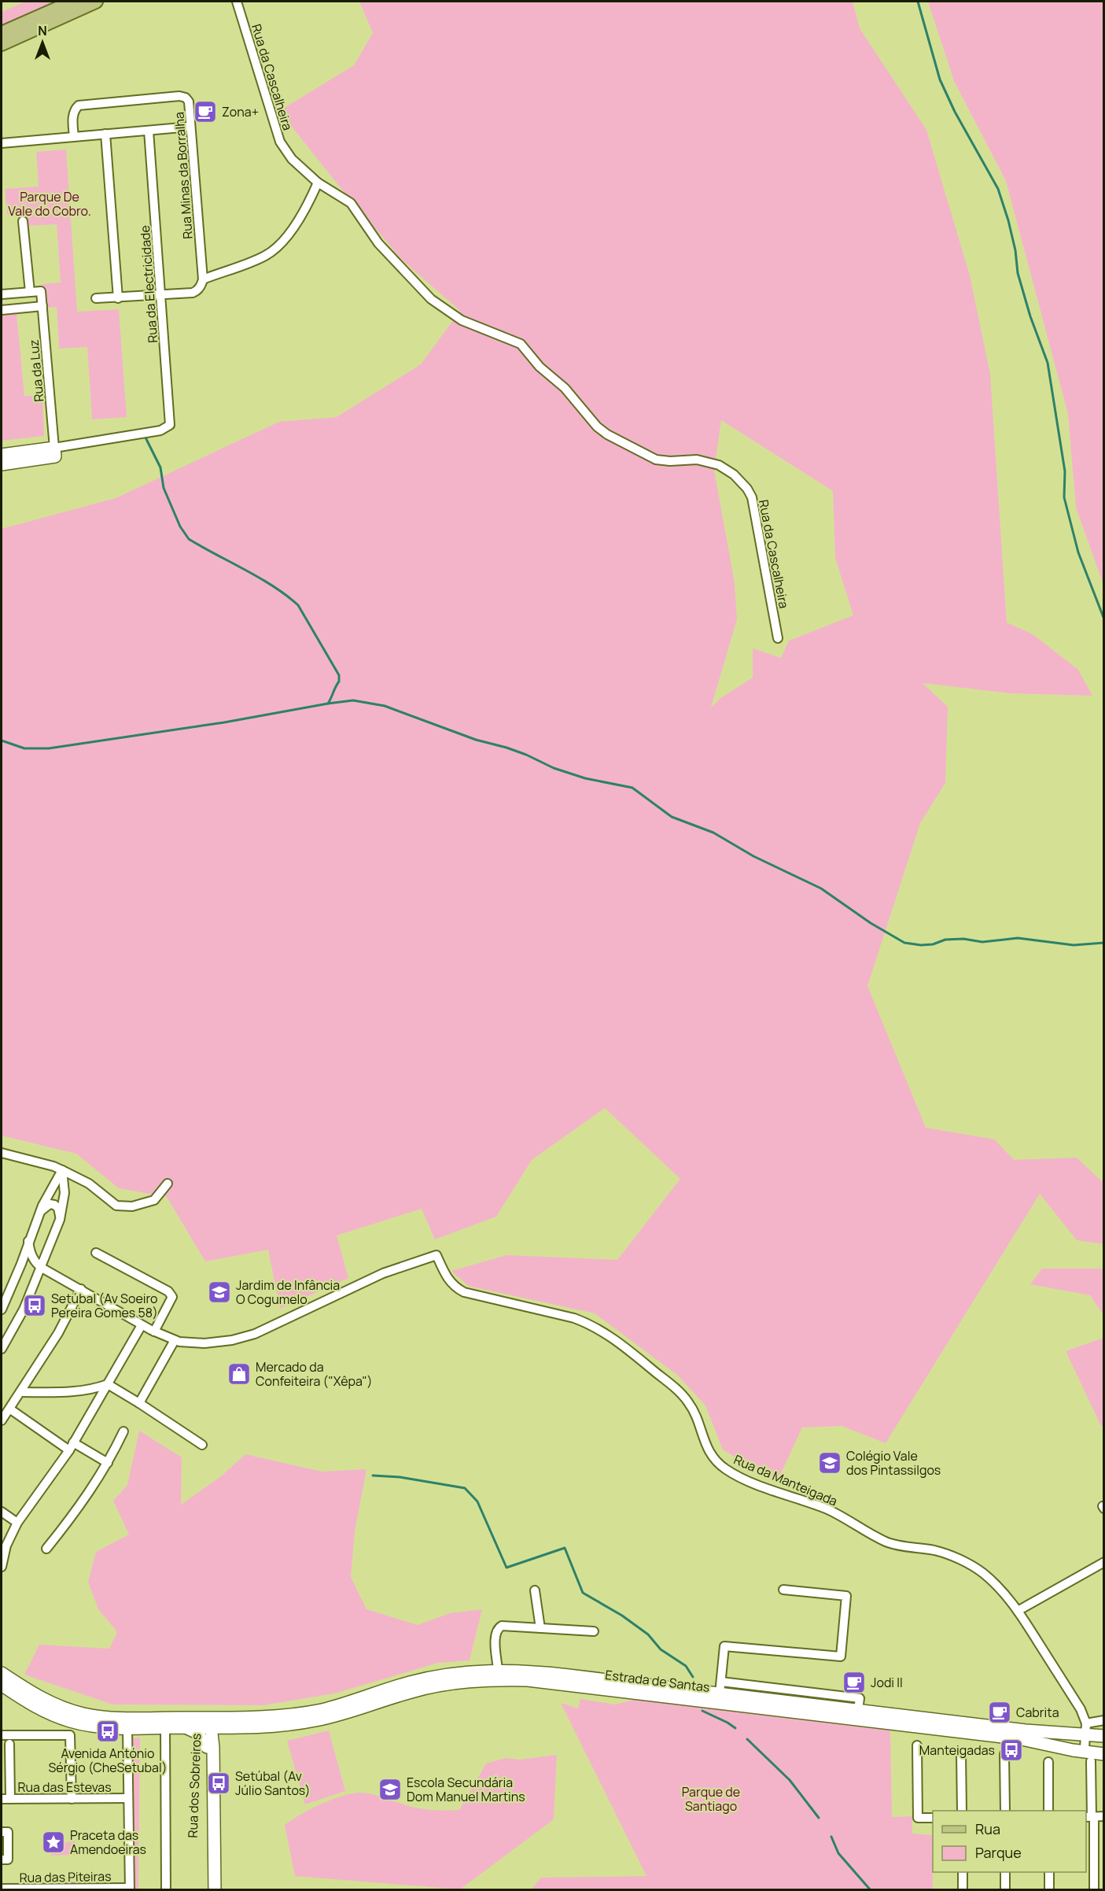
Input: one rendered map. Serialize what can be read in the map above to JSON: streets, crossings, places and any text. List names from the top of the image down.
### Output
{
  "streets": {
    "main road": ["Estrada de Santas", "Rua dos Sobreiros"],
    "street": [
      "Rua da Cascalheira",
      "Rua Minas da Borralha",
      "Rua da Electricidade",
      "Rua da Luz",
      "Rua da Manteigada",
      "Rua das Estevas",
      "Rua das Piteiras"
    ]
  },
  "crossings": [
    ["Rua da Electricidade", "Rua da Luz"],
    ["Rua da Manteigada", "Estrada de Santas"],
    ["Estrada de Santas", "Rua dos Sobreiros"]
  ],
  "parks": ["Parque De Vale do Cobro.", "Parque de Santiago"],
  "places": {
    "cafe": ["Zona+", "Jodi II", "Cabrita"],
    "school or university": ["Jardim de Infância O Cogumelo", "Colégio Vale dos Pintassilgos", "Escola Secundária Dom Manuel Martins"],
    "bus stop": [
      "Setúbal (Av Soeiro Pereira Gomes 58)",
      "Avenida António Sérgio (CheSetubal)",
      "Manteigadas",
      "Setúbal (Av Júlio Santos)"
    ],
    "shop": ["Mercado da Confeiteira (\"Xêpa\")"],
    "place": ["Praceta das Amendoeiras"]
  },
  "legend": ["Rua", "Parque"],
  "north": "top"
}
